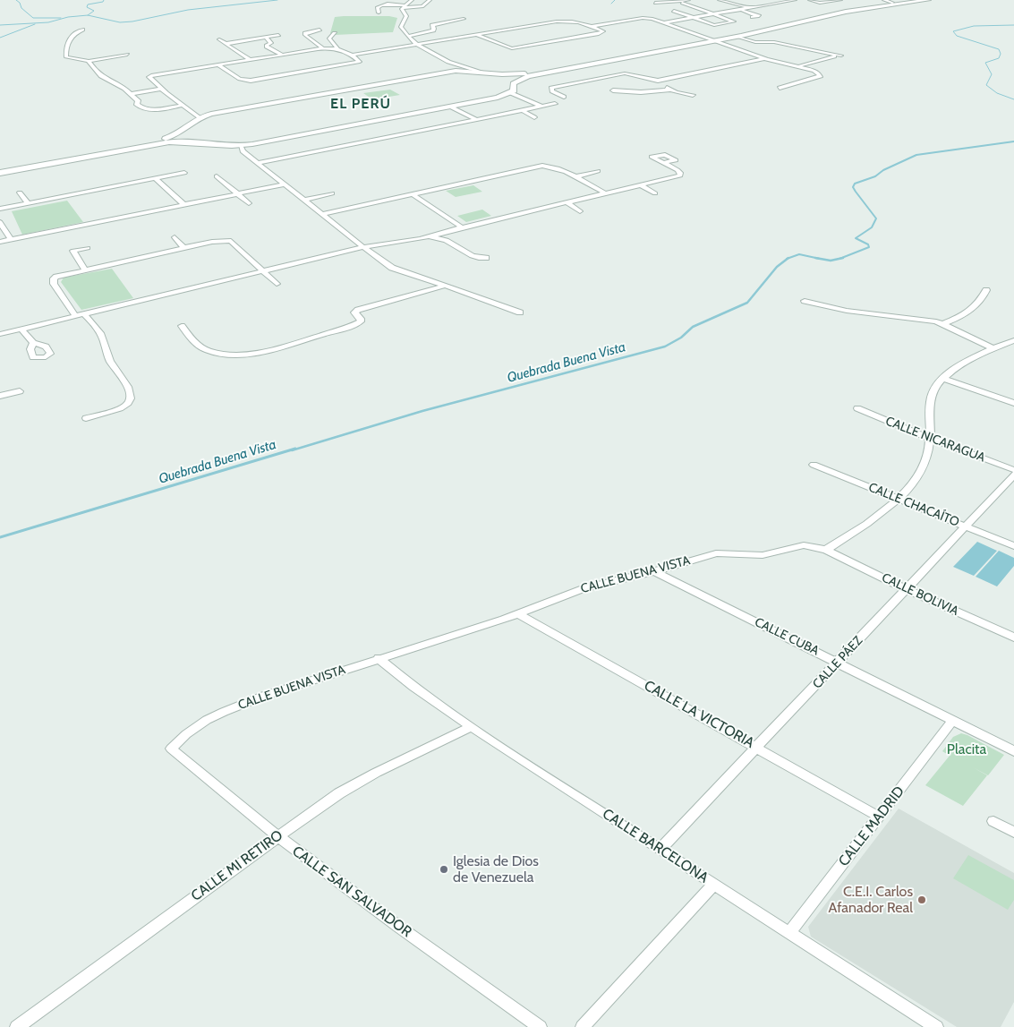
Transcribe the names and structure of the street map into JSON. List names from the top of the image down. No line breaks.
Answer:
{"streets":{"street":["CALLE NICARAGUA","CALLE CHACAÍTO","CALLE BUENA VISTA","CALLE BOLIVIA","CALLE CUBA","CALLE PÁEZ","CALLE LA VICTORIA","CALLE MADRID","CALLE BARCELONA","CALLE MI RETIRO","CALLE SAN SALVADOR"]},"crossings":[["CALLE CHACAÍTO","CALLE PÁEZ"],["CALLE BUENA VISTA","CALLE BOLIVIA"],["CALLE BUENA VISTA","CALLE CUBA"],["CALLE BUENA VISTA","CALLE LA VICTORIA"],["CALLE BUENA VISTA","CALLE BARCELONA"],["CALLE BUENA VISTA","CALLE SAN SALVADOR"],["CALLE BOLIVIA","CALLE PÁEZ"],["CALLE CUBA","CALLE PÁEZ"],["CALLE CUBA","CALLE MADRID"],["CALLE PÁEZ","CALLE LA VICTORIA"],["CALLE PÁEZ","CALLE BARCELONA"],["CALLE LA VICTORIA","CALLE MADRID"],["CALLE MADRID","CALLE BARCELONA"],["CALLE BARCELONA","CALLE MI RETIRO"],["CALLE MI RETIRO","CALLE SAN SALVADOR"]],"districts":["EL PERÚ"],"water":["Quebrada Buena Vista"],"parks":["Placita"],"places":["Iglesia de Dios de Venezuela","C.E.I. Carlos Afanador Real"]}
